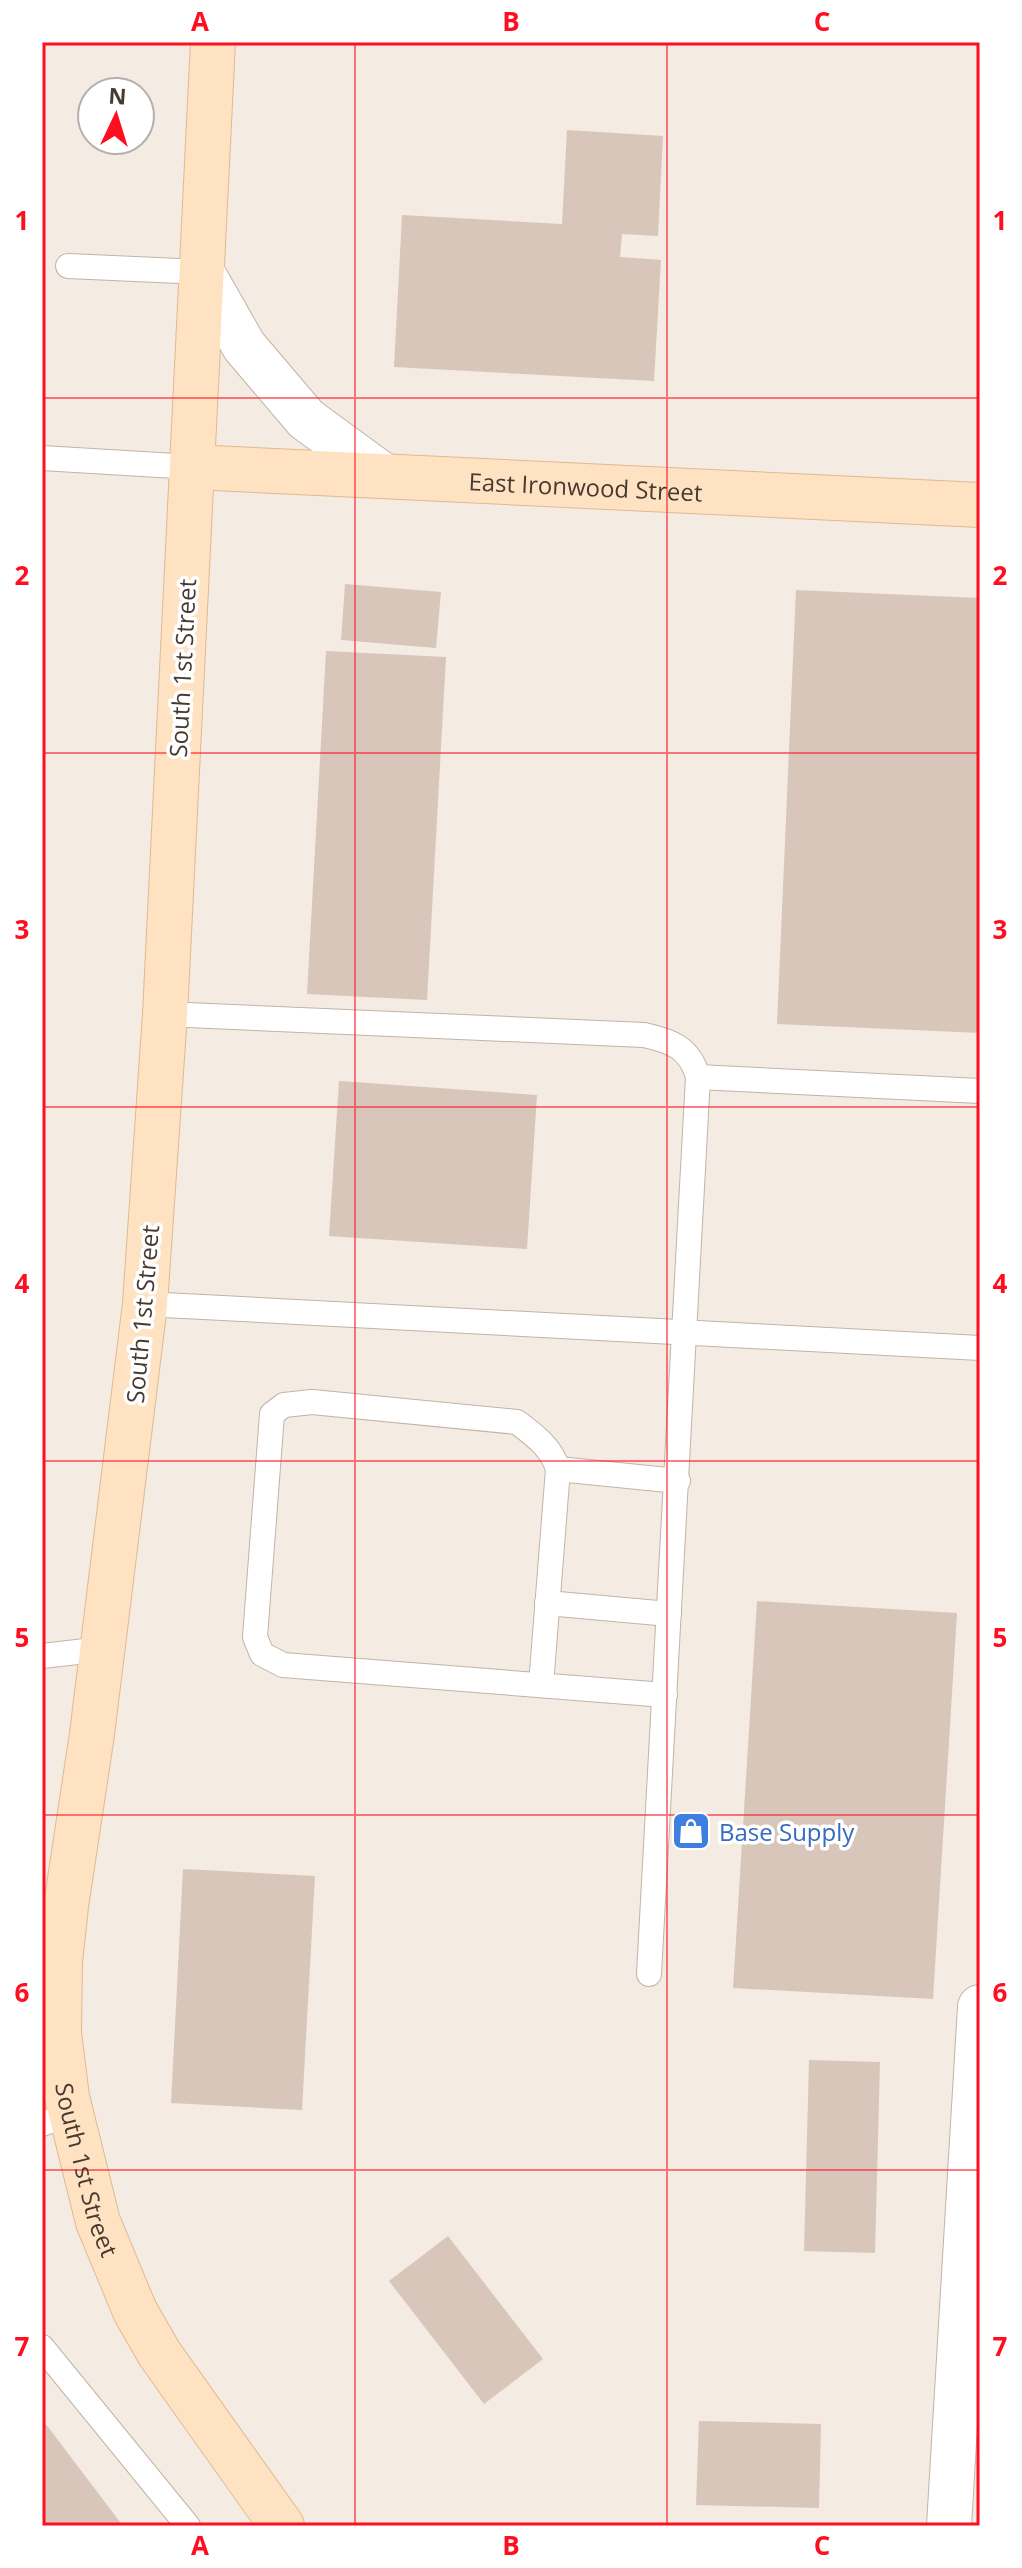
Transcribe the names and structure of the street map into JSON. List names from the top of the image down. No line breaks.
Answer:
{"streets":{"street":["East Ironwood Street","South 1st Street"]},"crossings":[["East Ironwood Street","South 1st Street"]],"places":{"shop":["Base Supply"]},"north":"top","grid":{"columns":["A","B","C"],"rows":["1","2","3","4","5","6","7"]}}
